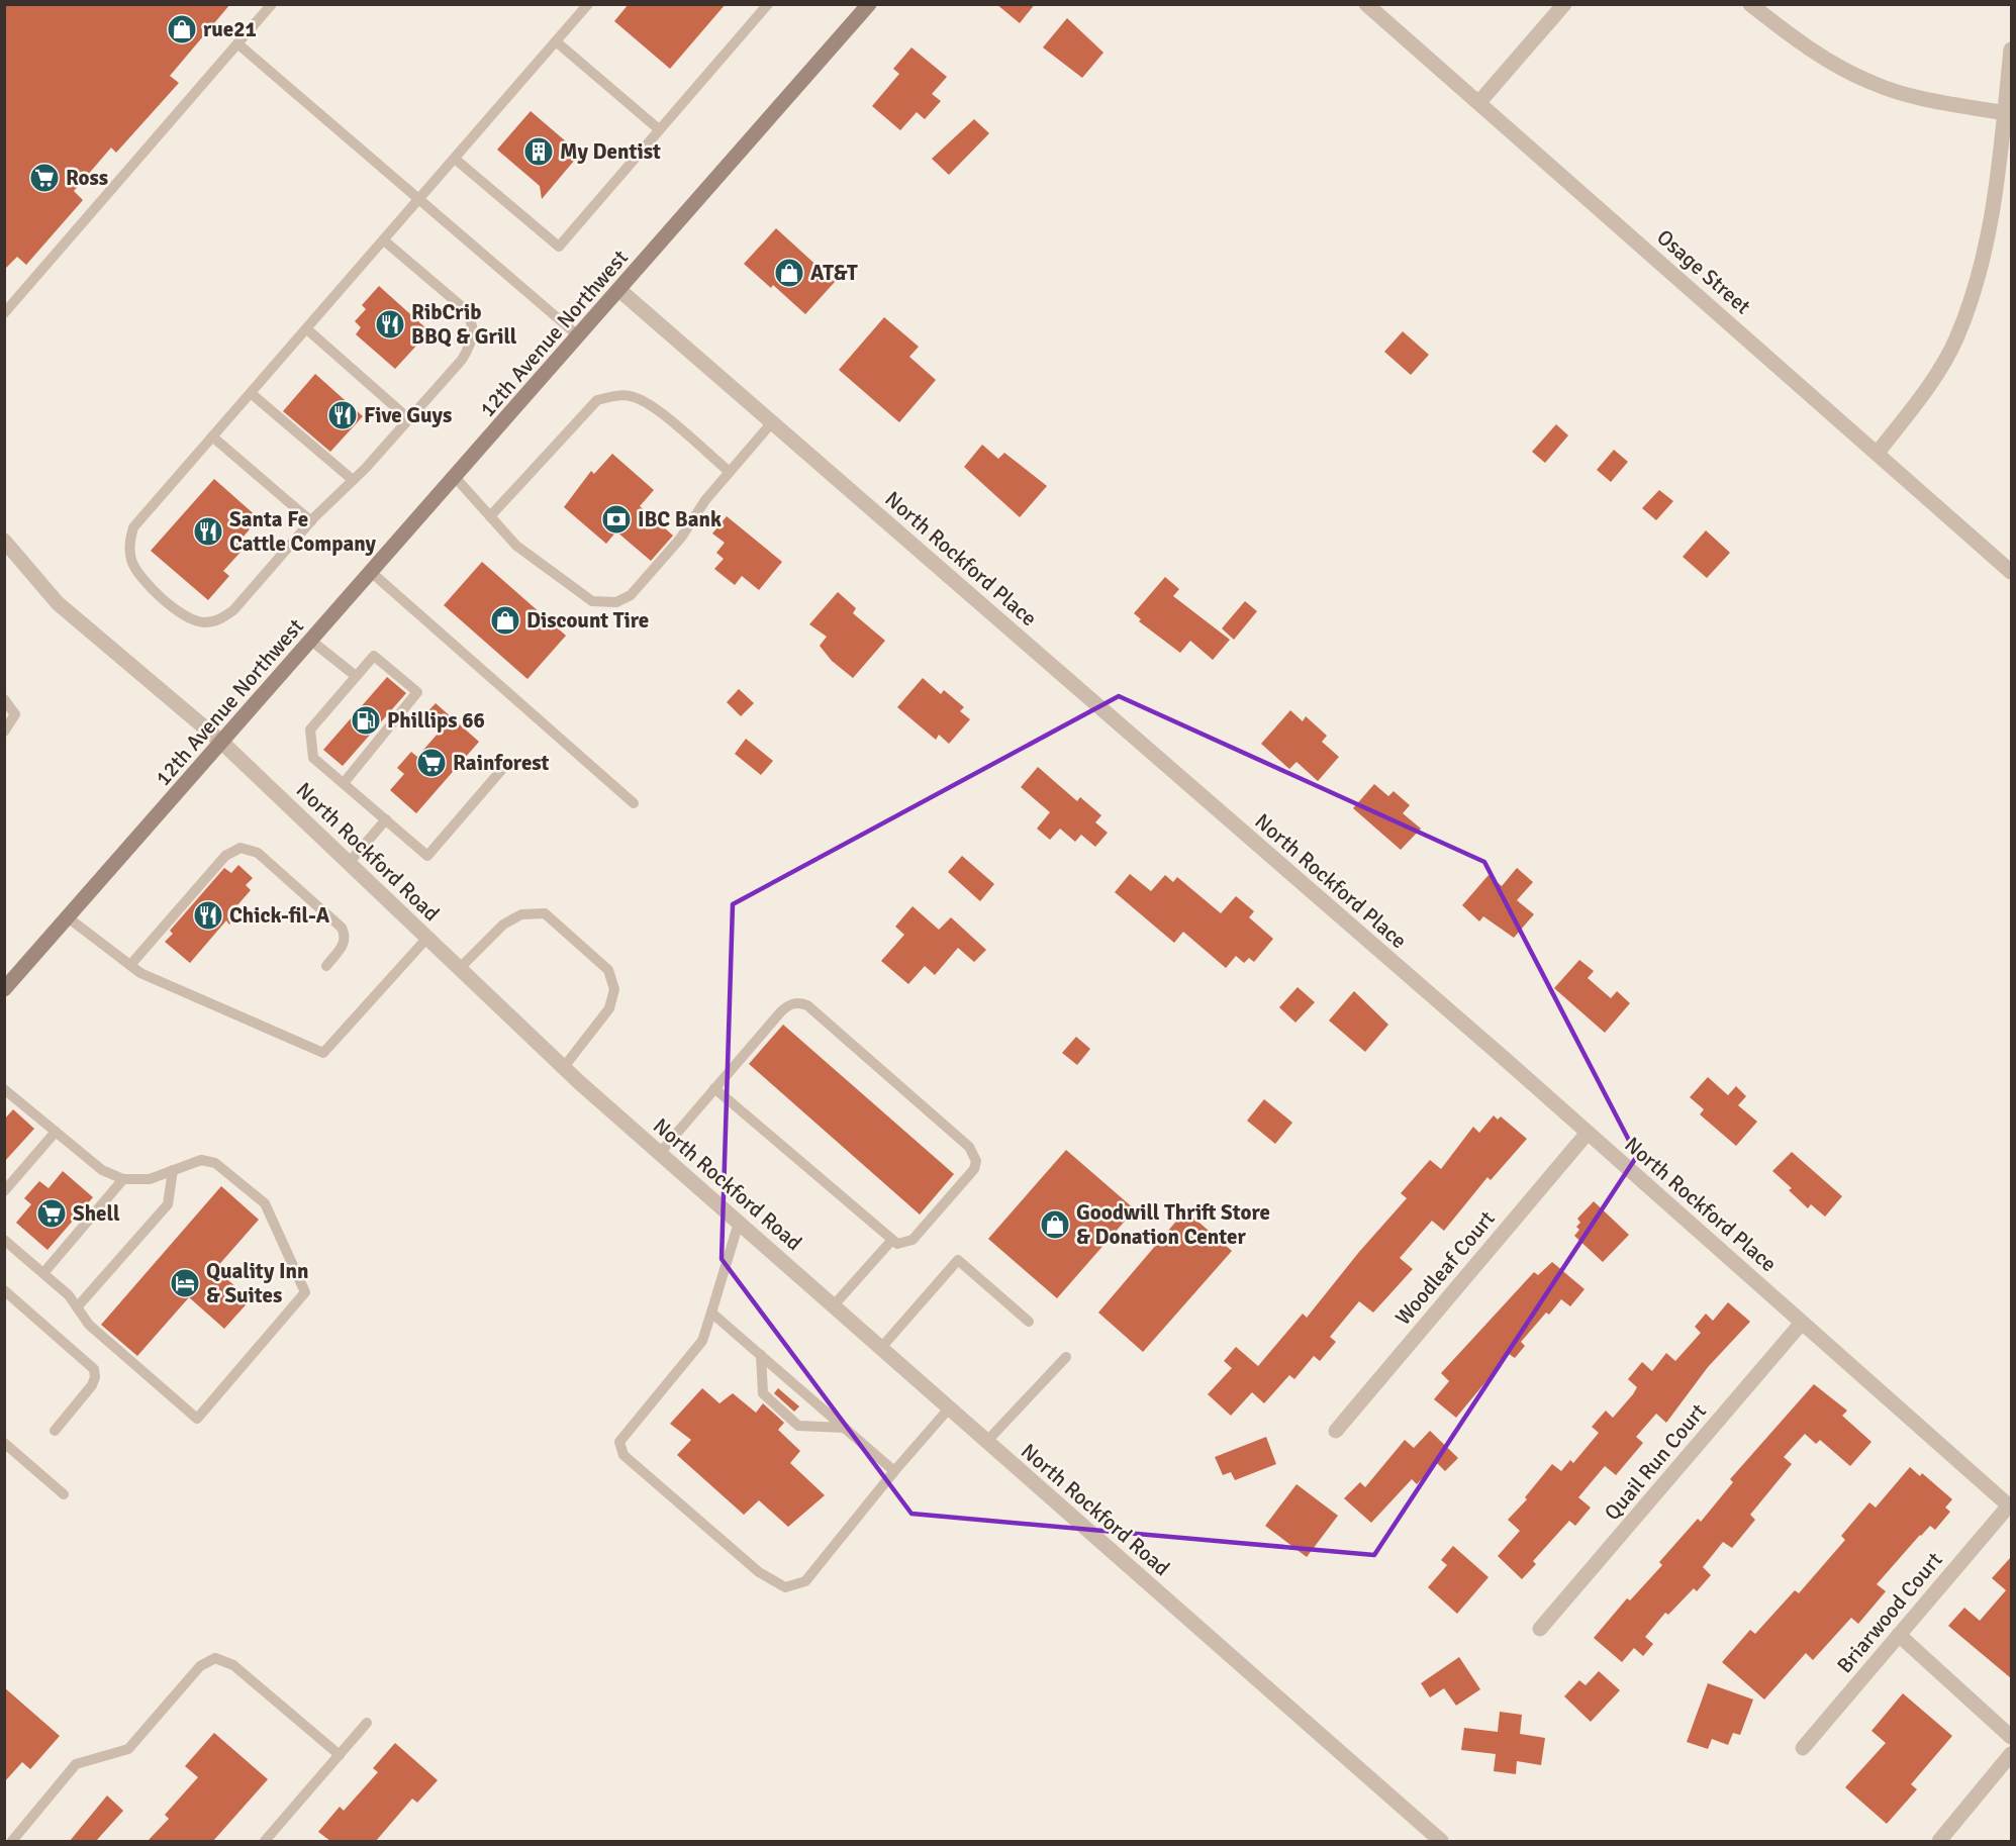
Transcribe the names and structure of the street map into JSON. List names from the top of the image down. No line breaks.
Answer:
{"streets":{"main road":["12th Avenue Northwest"],"street":["Osage Street","North Rockford Place","North Rockford Road","Woodleaf Court","Quail Run Court","Briarwood Court"]},"crossings":[["12th Avenue Northwest","North Rockford Place"],["12th Avenue Northwest","North Rockford Road"],["North Rockford Place","Woodleaf Court"],["North Rockford Place","Quail Run Court"],["North Rockford Place","Briarwood Court"]],"places":{"shop":["rue21","AT&T","Discount Tire","Goodwill Thrift Store & Donation Center"],"building":["My Dentist"],"supermarket":["Ross","Rainforest","Shell"],"restaurant":["RibCrib BBQ & Grill","Five Guys","Santa Fe Cattle Company","Chick-fil-A"],"bank":["IBC Bank"],"fuel station":["Phillips 66"],"hotel":["Quality Inn & Suites"]}}
